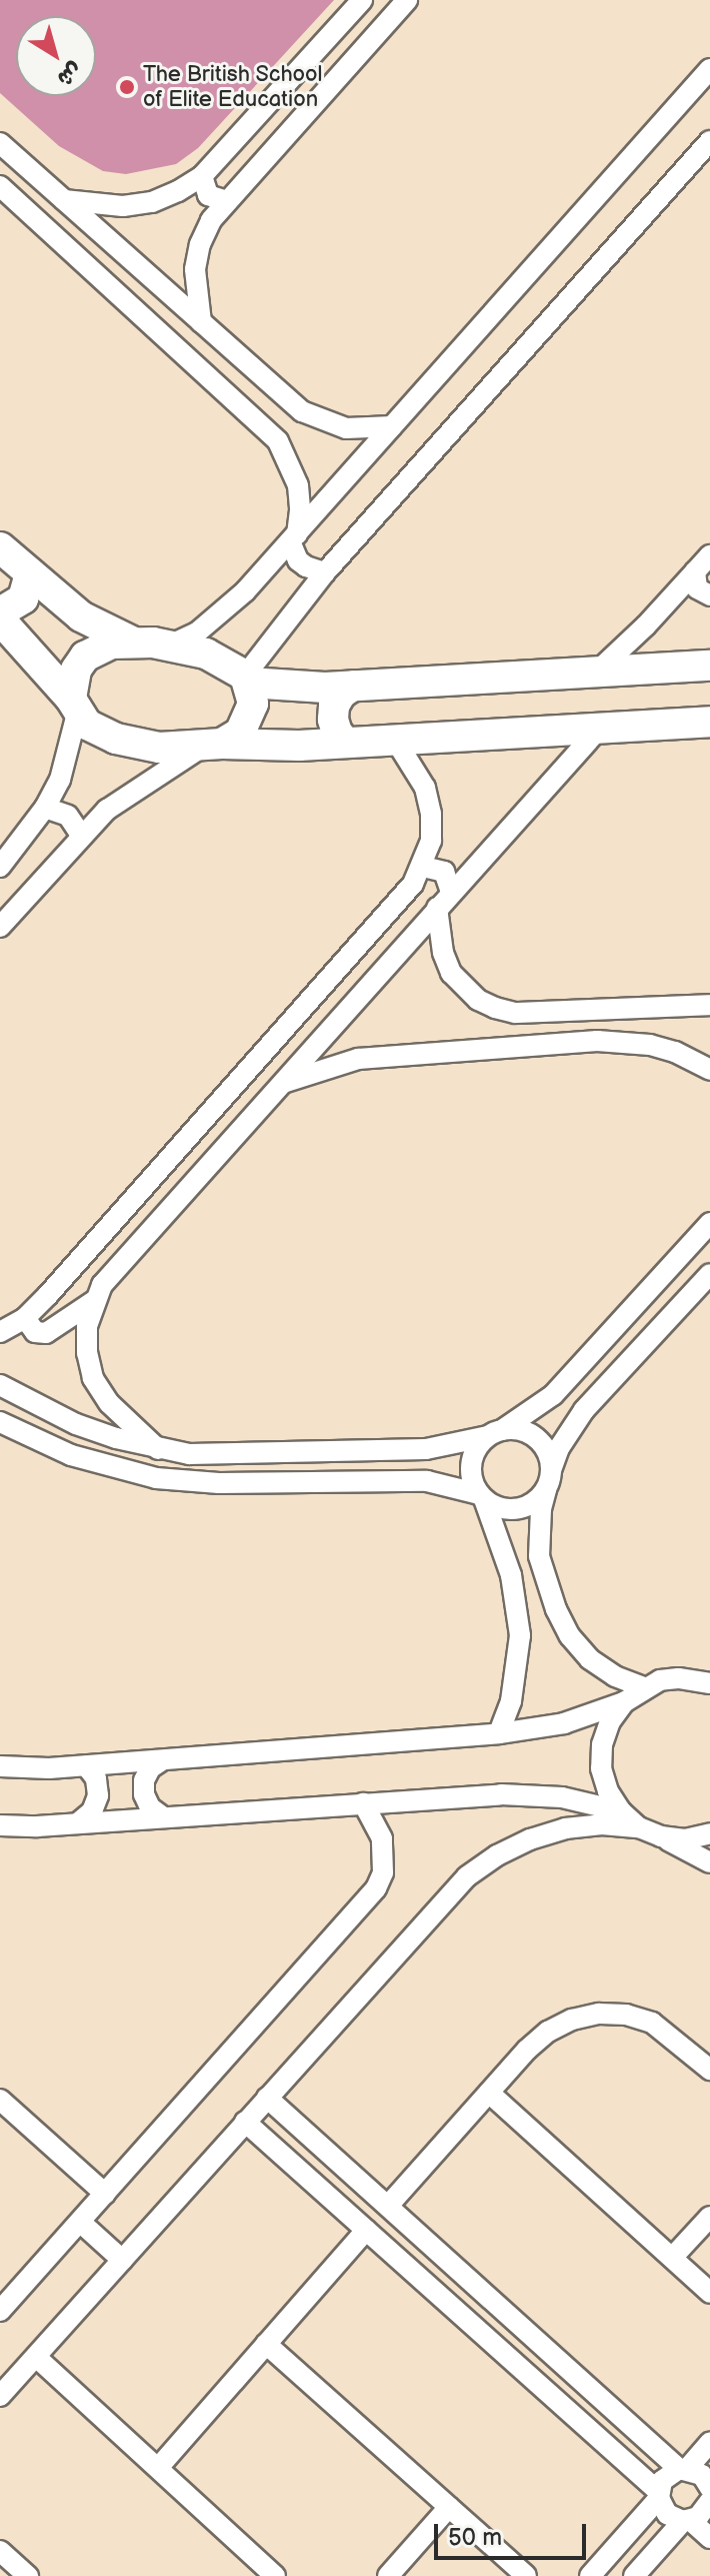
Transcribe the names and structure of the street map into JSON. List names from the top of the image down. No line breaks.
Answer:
{"places":["The British School of Elite Education"],"scale_bar":"50 m","north":"bottom right"}
